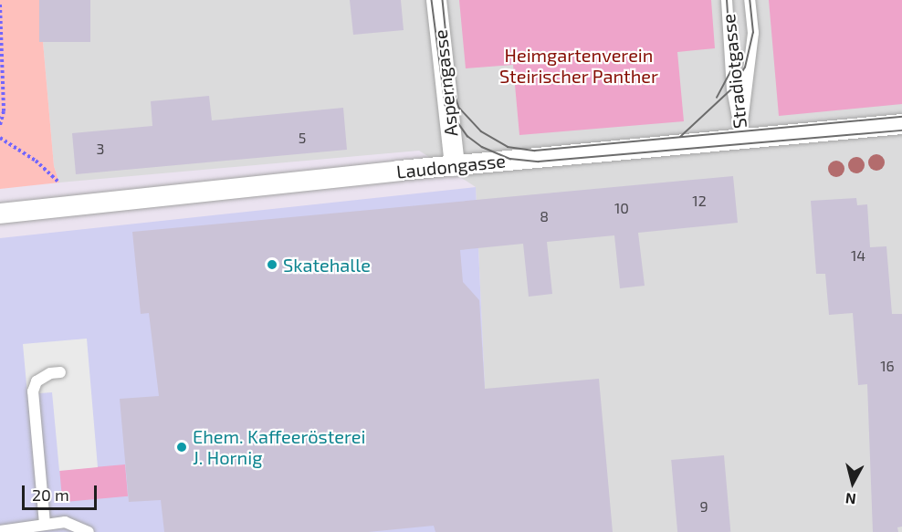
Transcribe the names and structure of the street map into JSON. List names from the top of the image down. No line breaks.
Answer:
{"streets":{"street":["Asperngasse","Laudongasse"],"lane":["Stradiotgasse"]},"crossings":[["Stradiotgasse","Laudongasse"],["Asperngasse","Laudongasse"]],"parks":["Heimgartenverein Steirischer Panther"],"places":["Skatehalle","Ehem. Kaffeerösterei J. Hornig"],"house_numbers":["5","3","12","10","8","14","16","9"],"scale_bar":"20 m","north":"bottom"}
